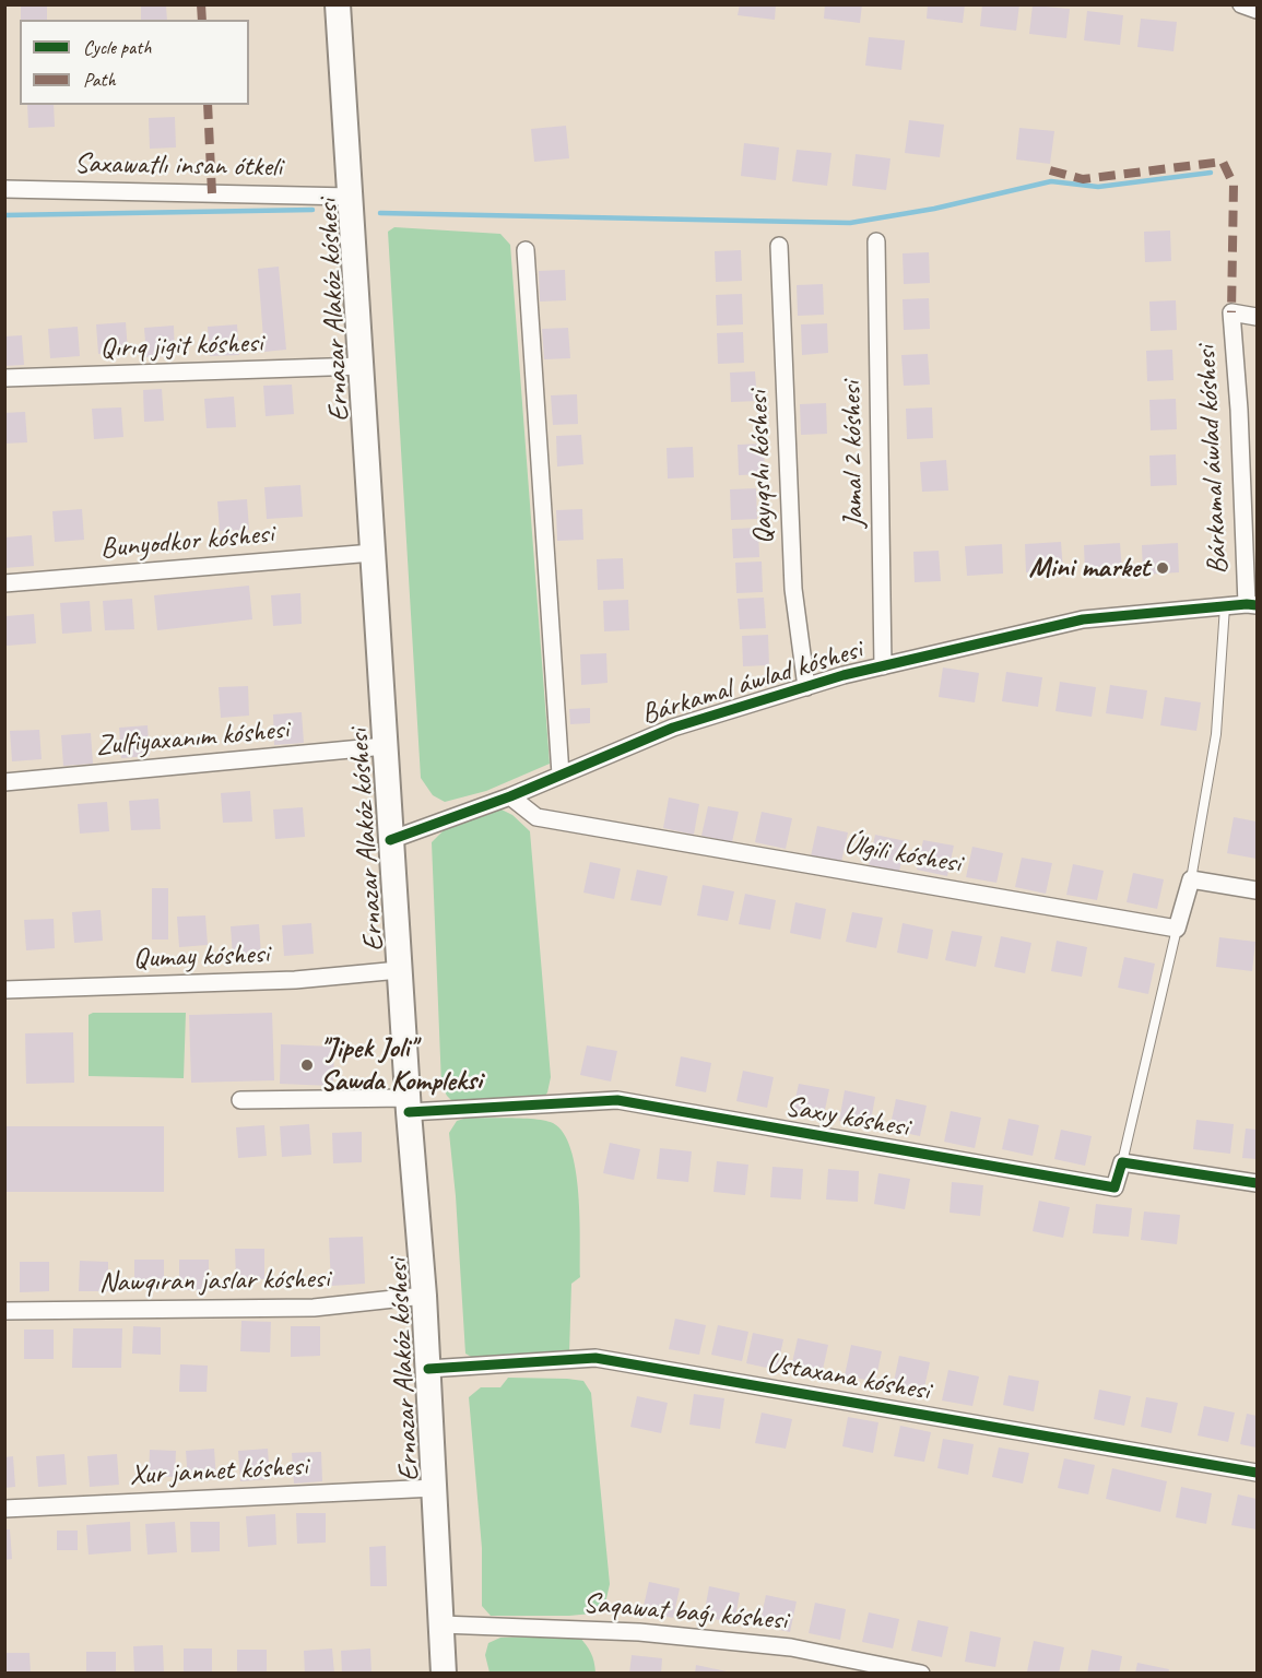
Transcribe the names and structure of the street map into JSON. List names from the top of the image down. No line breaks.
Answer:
{"streets":{"main road":["Ernazar Alakóz kóshesi"],"street":["Saxawatlı insan ótkeli","Qırıq jigit kóshesi","Jamal 2 kóshesi","Bárkamal áwlad kóshesi","Qayıqshı kóshesi","Bunyodkor kóshesi","Zulfiyaxanım kóshesi","Úlgili kóshesi","Qumay kóshesi","Saxıy kóshesi","Nawqıran jaslar kóshesi","Ustaxana kóshesi","Xur jannet kóshesi","Saqawat baǵı kóshesi"]},"crossings":[["Saxawatlı insan ótkeli","Ernazar Alakóz kóshesi"],["Ernazar Alakóz kóshesi","Qırıq jigit kóshesi"],["Ernazar Alakóz kóshesi","Bárkamal áwlad kóshesi"],["Ernazar Alakóz kóshesi","Bunyodkor kóshesi"],["Ernazar Alakóz kóshesi","Zulfiyaxanım kóshesi"],["Ernazar Alakóz kóshesi","Qumay kóshesi"],["Ernazar Alakóz kóshesi","Saxıy kóshesi"],["Ernazar Alakóz kóshesi","Nawqıran jaslar kóshesi"],["Ernazar Alakóz kóshesi","Ustaxana kóshesi"],["Ernazar Alakóz kóshesi","Xur jannet kóshesi"],["Ernazar Alakóz kóshesi","Saqawat baǵı kóshesi"],["Jamal 2 kóshesi","Bárkamal áwlad kóshesi"],["Bárkamal áwlad kóshesi","Qayıqshı kóshesi"],["Bárkamal áwlad kóshesi","Úlgili kóshesi"]],"places":["Mini market","\"Jipek Joli\" Sawda Kompleksi"],"legend":["Cycle path","Path"]}
